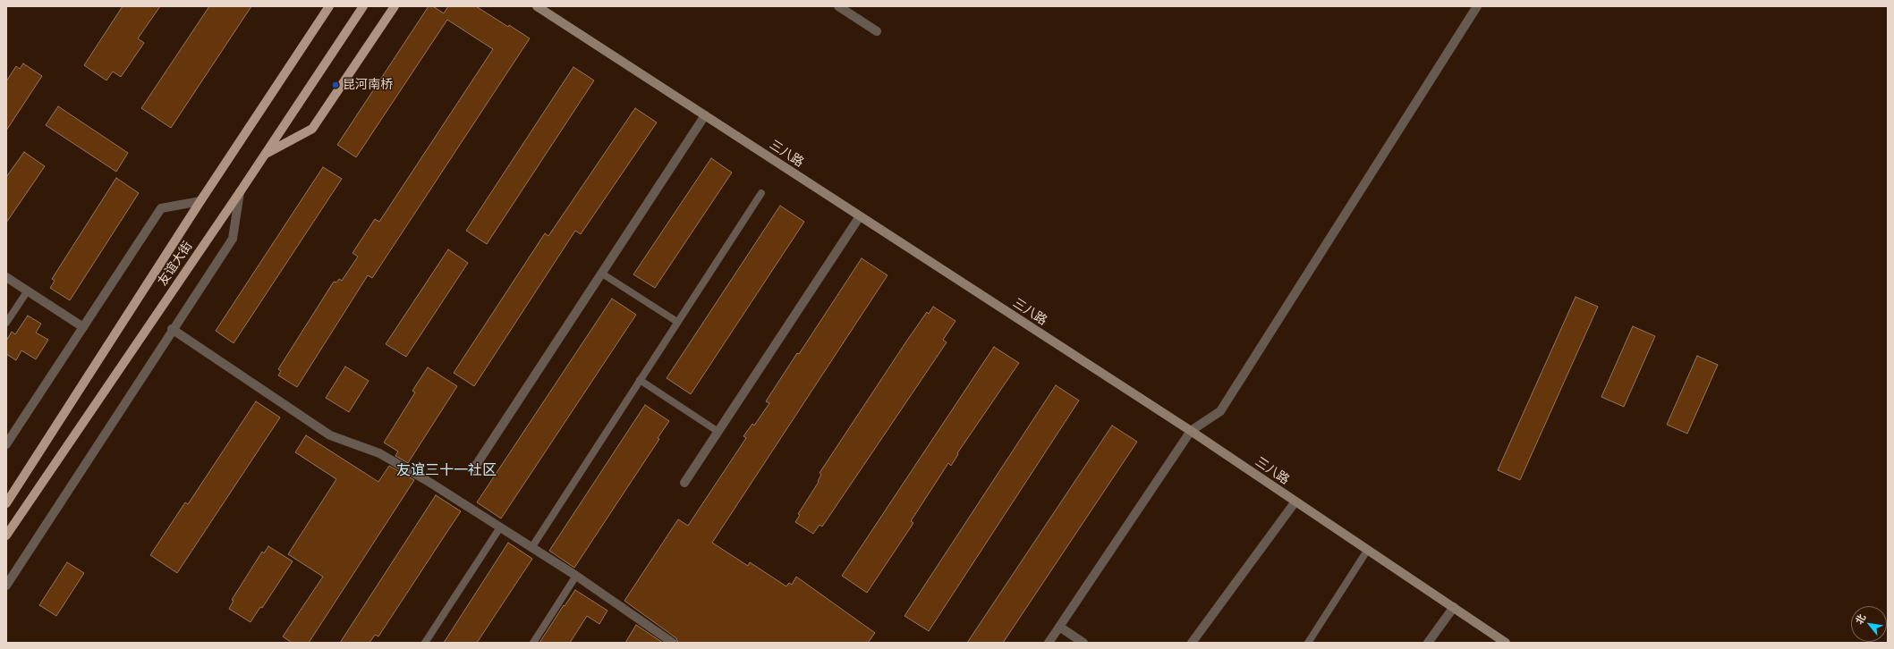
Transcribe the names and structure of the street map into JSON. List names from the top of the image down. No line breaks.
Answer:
{"streets":{"main road":["三八路","友谊大街"]},"districts":["友谊三十一社区"],"places":["昆河南桥"],"north":"top left"}
